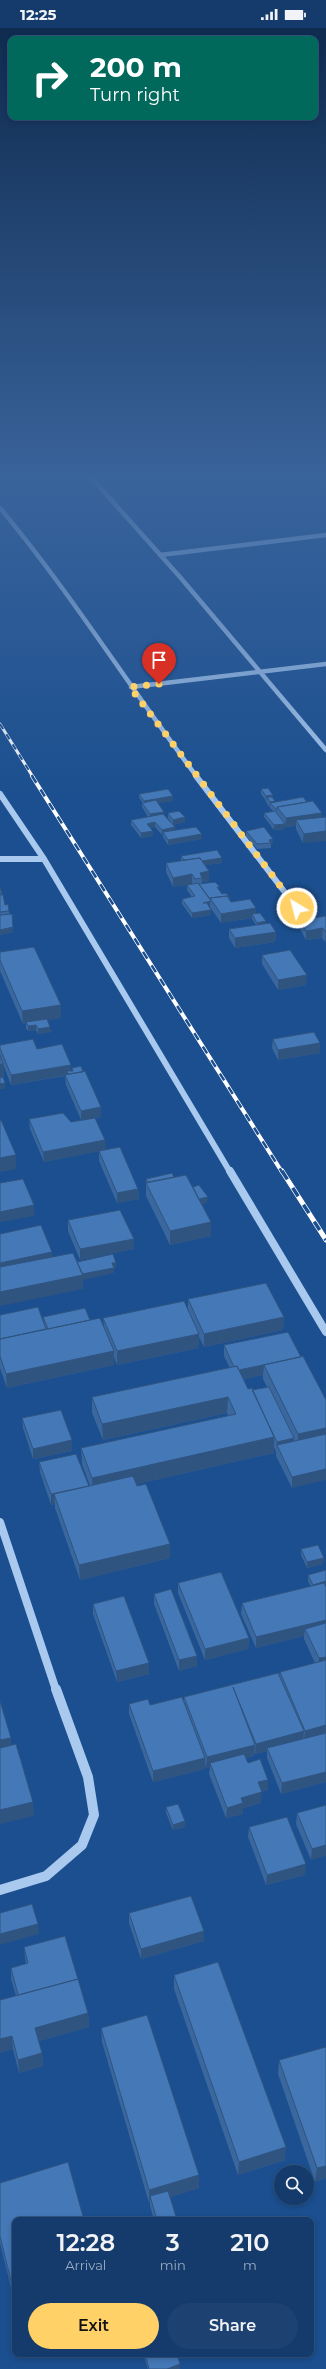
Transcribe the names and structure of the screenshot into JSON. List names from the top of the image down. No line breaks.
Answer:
{"page":{"status":"12:25","turn":["200 m","Turn right"],"eta":["12:28","Arrival","3","min","210","m"],"buttons":["Exit","Share"]}}
